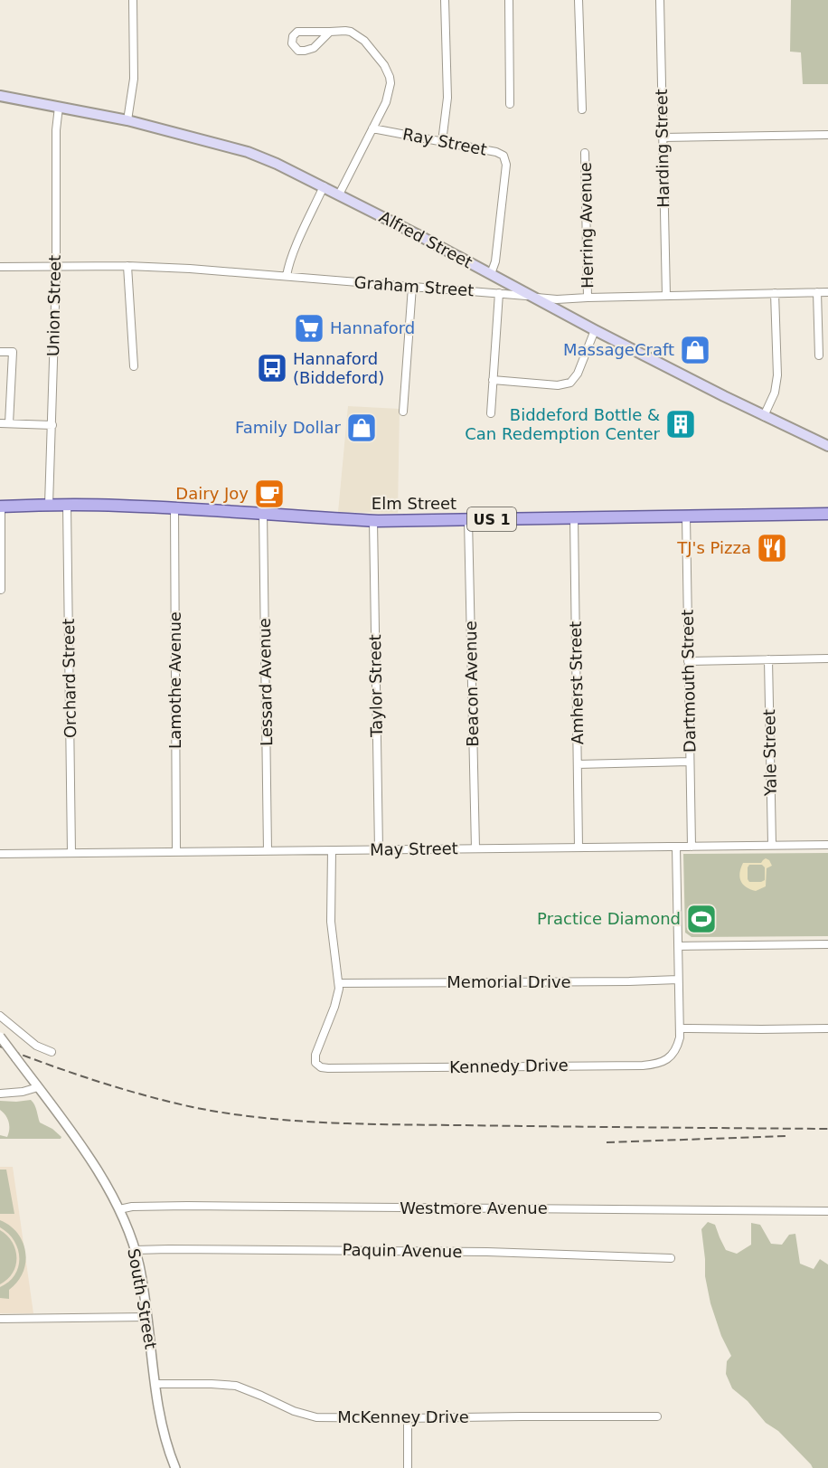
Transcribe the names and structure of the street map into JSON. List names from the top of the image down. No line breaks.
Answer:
{"streets":{"main road":["Alfred Street","Elm Street","US 1"],"street":["Ray Street","Harding Street","Herring Avenue","Graham Street","Union Street","Orchard Street","Lamothe Avenue","Dartmouth Street","Lessard Avenue","Amherst Street","Beacon Avenue","Taylor Street","Yale Street","May Street","Memorial Drive","Kennedy Drive","Westmore Avenue","Paquin Avenue","South Street","McKenney Drive"]},"crossings":[["Ray Street","Alfred Street"],["Harding Street","Graham Street"],["Herring Avenue","Graham Street"],["Alfred Street","Graham Street"],["Alfred Street","Union Street"],["Graham Street","Union Street"],["Union Street","Elm Street"],["Elm Street","Orchard Street"],["Elm Street","Lamothe Avenue"],["Elm Street","Dartmouth Street"],["Elm Street","Lessard Avenue"],["Elm Street","Amherst Street"],["Elm Street","Beacon Avenue"],["Elm Street","Taylor Street"],["Orchard Street","May Street"],["Lamothe Avenue","May Street"],["Dartmouth Street","May Street"],["Lessard Avenue","May Street"],["Amherst Street","May Street"],["Beacon Avenue","May Street"],["Taylor Street","May Street"],["Yale Street","May Street"],["Memorial Drive","Kennedy Drive"],["Westmore Avenue","South Street"],["Paquin Avenue","South Street"],["South Street","McKenney Drive"]],"places":{"supermarket":["Hannaford"],"shop":["MassageCraft","Family Dollar"],"bus stop":["Hannaford (Biddeford)"],"building":["Biddeford Bottle & Can Redemption Center"],"cafe":["Dairy Joy"],"restaurant":["TJ's Pizza"],"sports":["Practice Diamond"]}}
